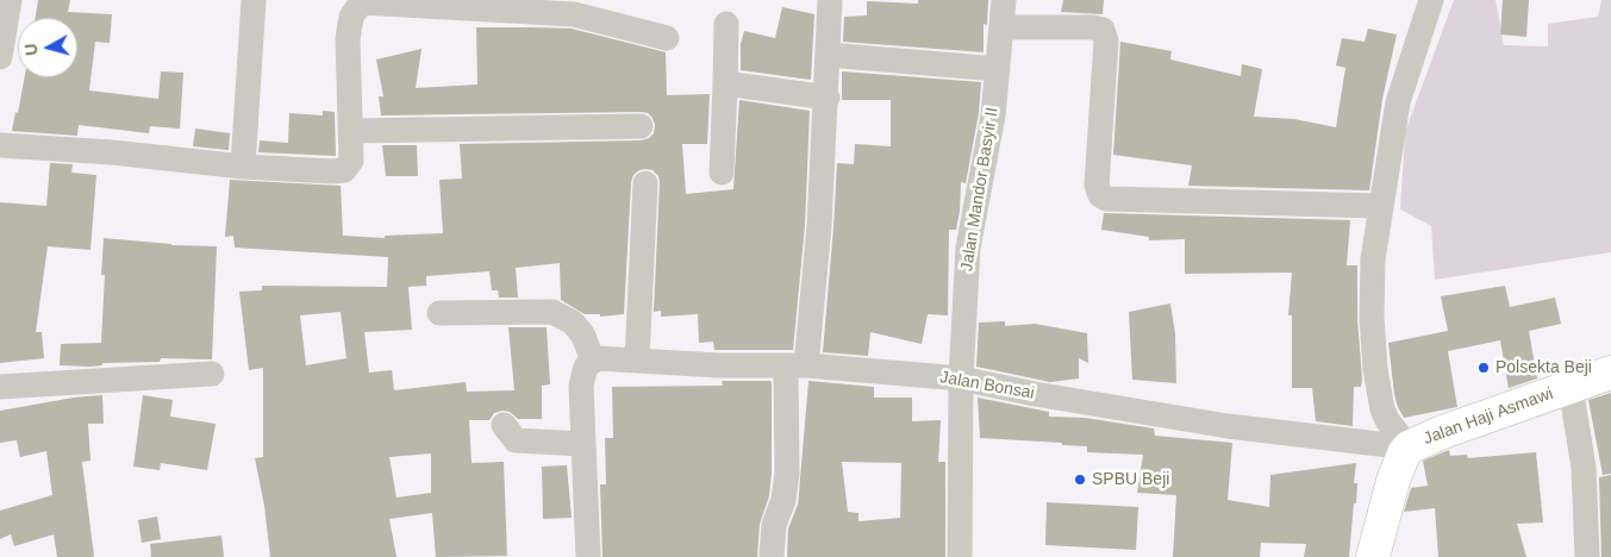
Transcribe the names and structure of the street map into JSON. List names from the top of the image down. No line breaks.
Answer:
{"streets":{"street":["Jalan Mandor Basyir II","Jalan Bonsai","Jalan Haji Asmawi"]},"crossings":[["Jalan Mandor Basyir II","Jalan Bonsai"],["Jalan Bonsai","Jalan Haji Asmawi"]],"places":["Polsekta Beji","SPBU Beji"],"north":"left"}
